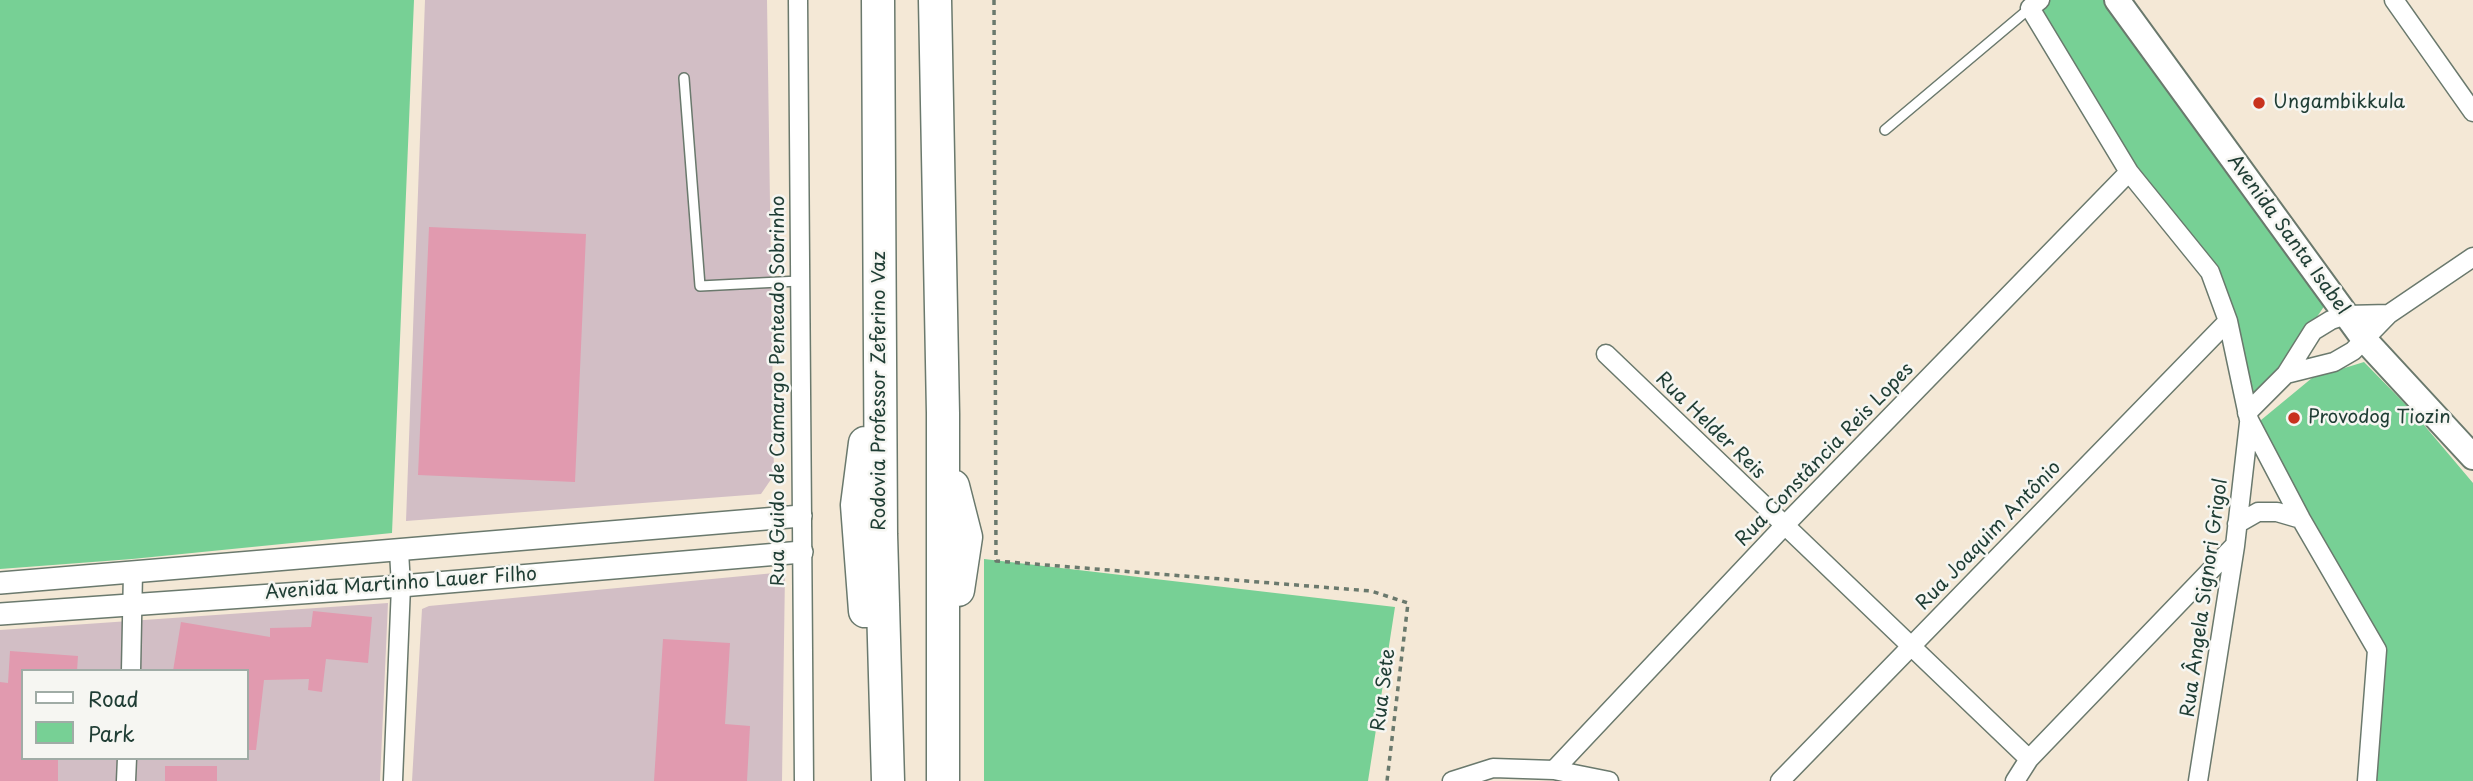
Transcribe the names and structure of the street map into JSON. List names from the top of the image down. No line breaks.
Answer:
{"streets":{"highway":["Rodovia Professor Zeferino Vaz"],"main road":["Avenida Santa Isabel"],"street":["Rua Guido de Camargo Penteado Sobrinho","Rua Helder Reis","Rua Constância Reis Lopes","Rua Joaquim Antônio","Avenida Martinho Lauer Filho","Rua Ângela Signori Grigol"],"path":["Rua Sete"]},"crossings":[["Rua Guido de Camargo Penteado Sobrinho","Avenida Martinho Lauer Filho"],["Rua Helder Reis","Rua Constância Reis Lopes"],["Rua Helder Reis","Rua Joaquim Antônio"]],"places":["Ungambikkula","Provodog Tiozin"],"legend":["Road","Park"]}
